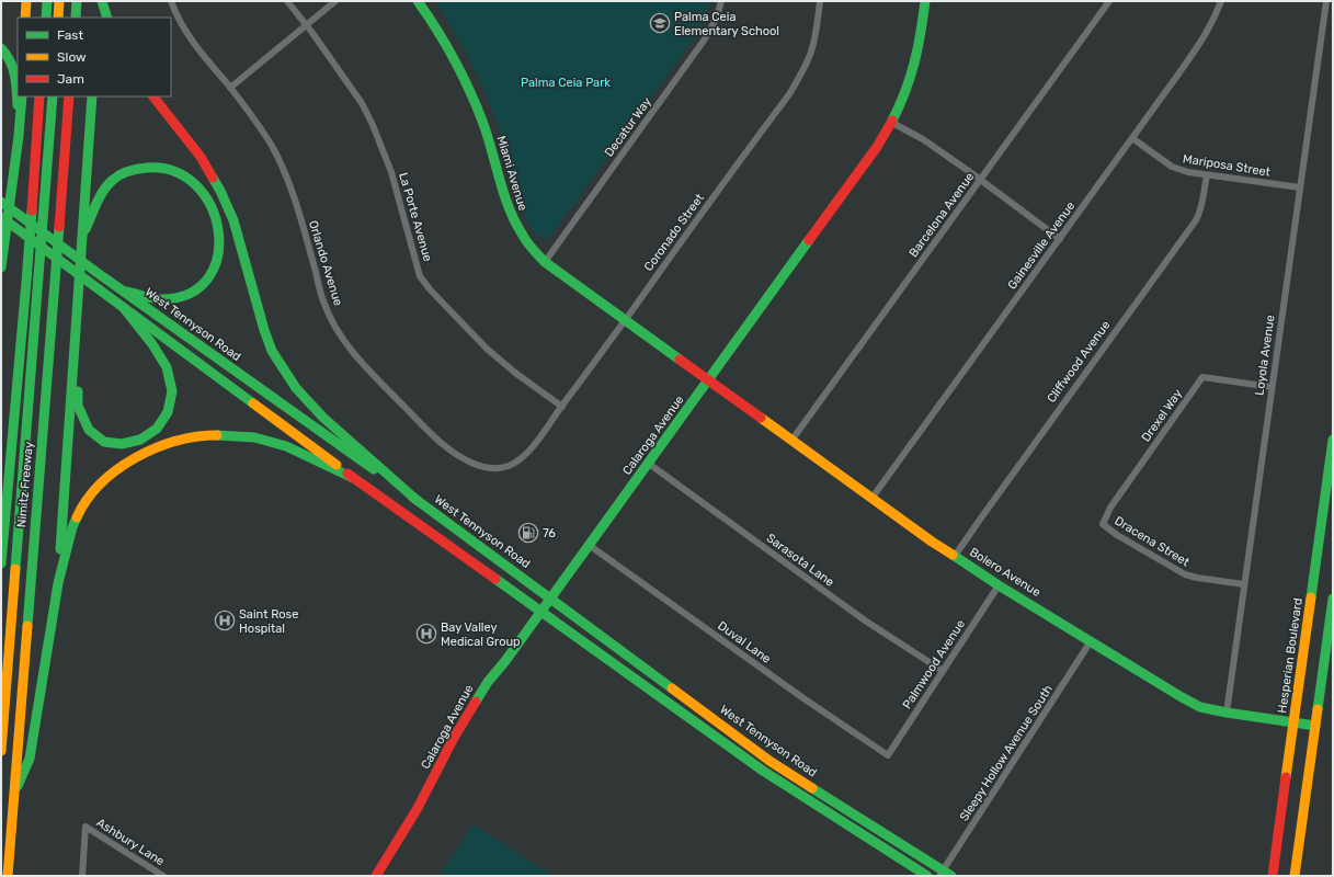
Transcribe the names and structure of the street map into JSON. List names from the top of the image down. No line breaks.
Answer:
{"streets":{"main road":["Miami Avenue","West Tennyson Road","Calaroga Avenue","Nimitz Freeway","Bolero Avenue","Hesperian Boulevard"],"street":["Decatur Way","Mariposa Street","Barcelona Avenue","La Porte Avenue","Coronado Street","Gainesville Avenue","Orlando Avenue","Loyola Avenue","Cliffwood Avenue","Drexel Way","Dracena Street","Sarasota Lane","Duval Lane","Palmwood Avenue","Sleepy Hollow Avenue South","Ashbury Lane"]},"crossings":[["Decatur Way","Miami Avenue"],["Mariposa Street","Gainesville Avenue"],["Mariposa Street","Loyola Avenue"],["Mariposa Street","Cliffwood Avenue"],["Miami Avenue","Coronado Street"],["Miami Avenue","Calaroga Avenue"],["Miami Avenue","Bolero Avenue"],["Barcelona Avenue","Bolero Avenue"],["La Porte Avenue","Coronado Street"],["Coronado Street","Orlando Avenue"],["Gainesville Avenue","Bolero Avenue"],["West Tennyson Road","Calaroga Avenue"],["West Tennyson Road","Sleepy Hollow Avenue South"],["Loyola Avenue","Drexel Way"],["Loyola Avenue","Dracena Street"],["Loyola Avenue","Bolero Avenue"],["Cliffwood Avenue","Bolero Avenue"],["Drexel Way","Dracena Street"],["Calaroga Avenue","Sarasota Lane"],["Calaroga Avenue","Bolero Avenue"],["Calaroga Avenue","Duval Lane"],["Sarasota Lane","Palmwood Avenue"],["Bolero Avenue","Hesperian Boulevard"],["Bolero Avenue","Palmwood Avenue"],["Bolero Avenue","Sleepy Hollow Avenue South"],["Duval Lane","Palmwood Avenue"]],"parks":["Palma Ceia Park"],"places":{"school or university":["Palma Ceia Elementary School"],"fuel station":["76"],"hospital":["Saint Rose Hospital","Bay Valley Medical Group"]},"legend":["Fast","Slow","Jam"]}
